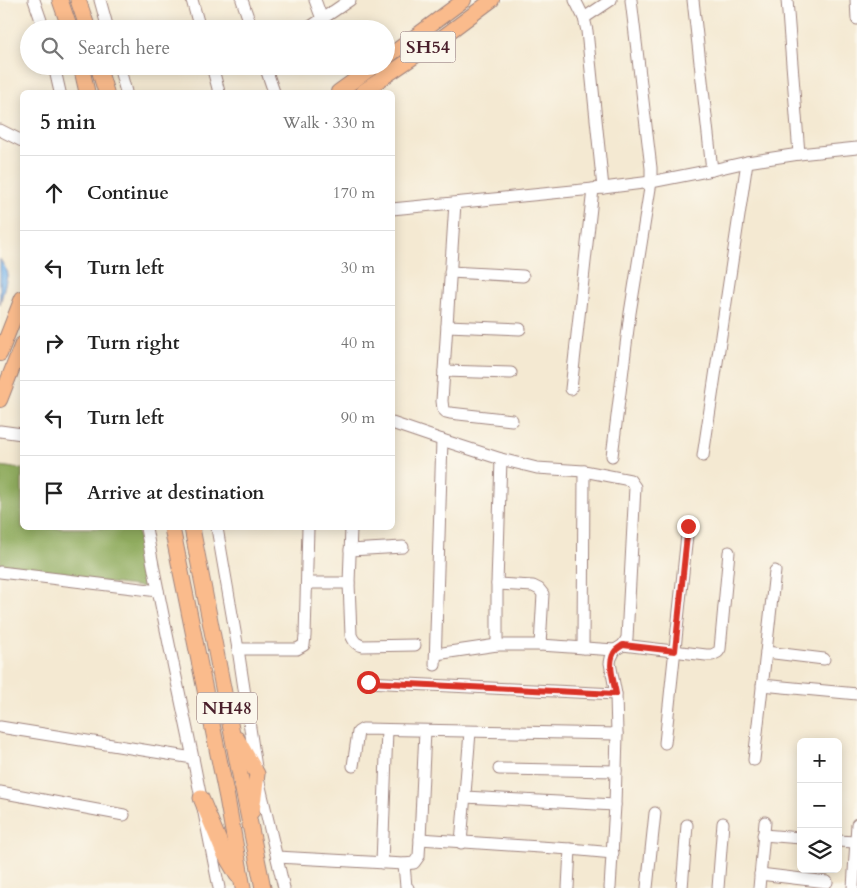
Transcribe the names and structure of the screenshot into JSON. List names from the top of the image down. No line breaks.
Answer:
{"streets":{"highway":["NH48"],"main road":["SH54"]},"page":{"search":"Search here","heading":["5 min","Walk · 330 m"],"list":[["Continue","170 m"],["Turn left","30 m"],["Turn right","40 m"],["Turn left","90 m"],"Arrive at destination"],"map_buttons":["+","−"]}}
